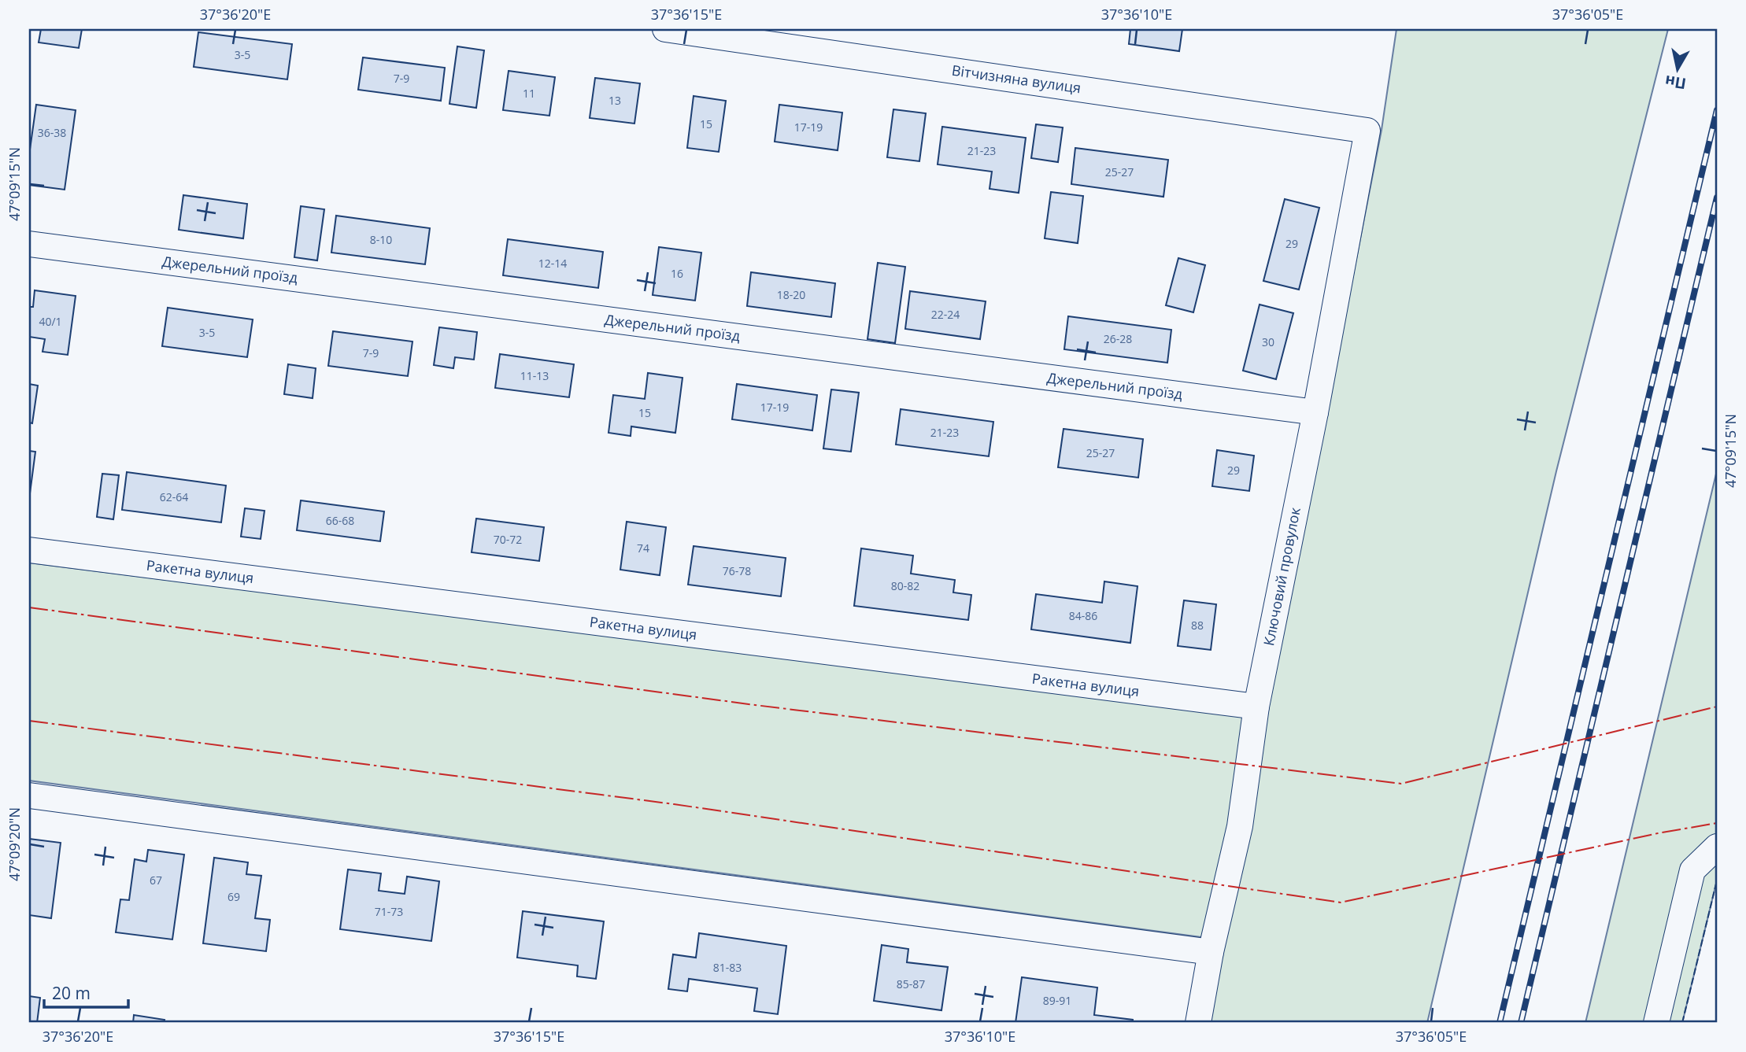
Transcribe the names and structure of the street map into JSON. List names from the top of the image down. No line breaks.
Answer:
{"streets":{"street":["Вітчизняна вулиця","Джерельний проїзд","Ракетна вулиця","Ключовий провулок"]},"crossings":[["Вітчизняна вулиця","Ключовий провулок"],["Джерельний проїзд","Ключовий провулок"],["Ракетна вулиця","Ключовий провулок"]],"house_numbers":["3-5","7-9","11","13","15","17-19","36-38","21-23","25-27","8-10","29","12-14","16","18-20","22-24","40/1","3-5","26-28","30","7-9","11-13","17-19","15","21-23","25-27","29","62-64","66-68","70-72","74","76-78","80-82","84-86","88","67","69","71-73","81-83","85-87","89-91"],"scale_bar":"20 m","north":"bottom","coordinates":["37°36'20\"E","37°36'15\"E","37°36'10\"E","37°36'05\"E","47°09'15\"N","47°09'20\"N"]}
